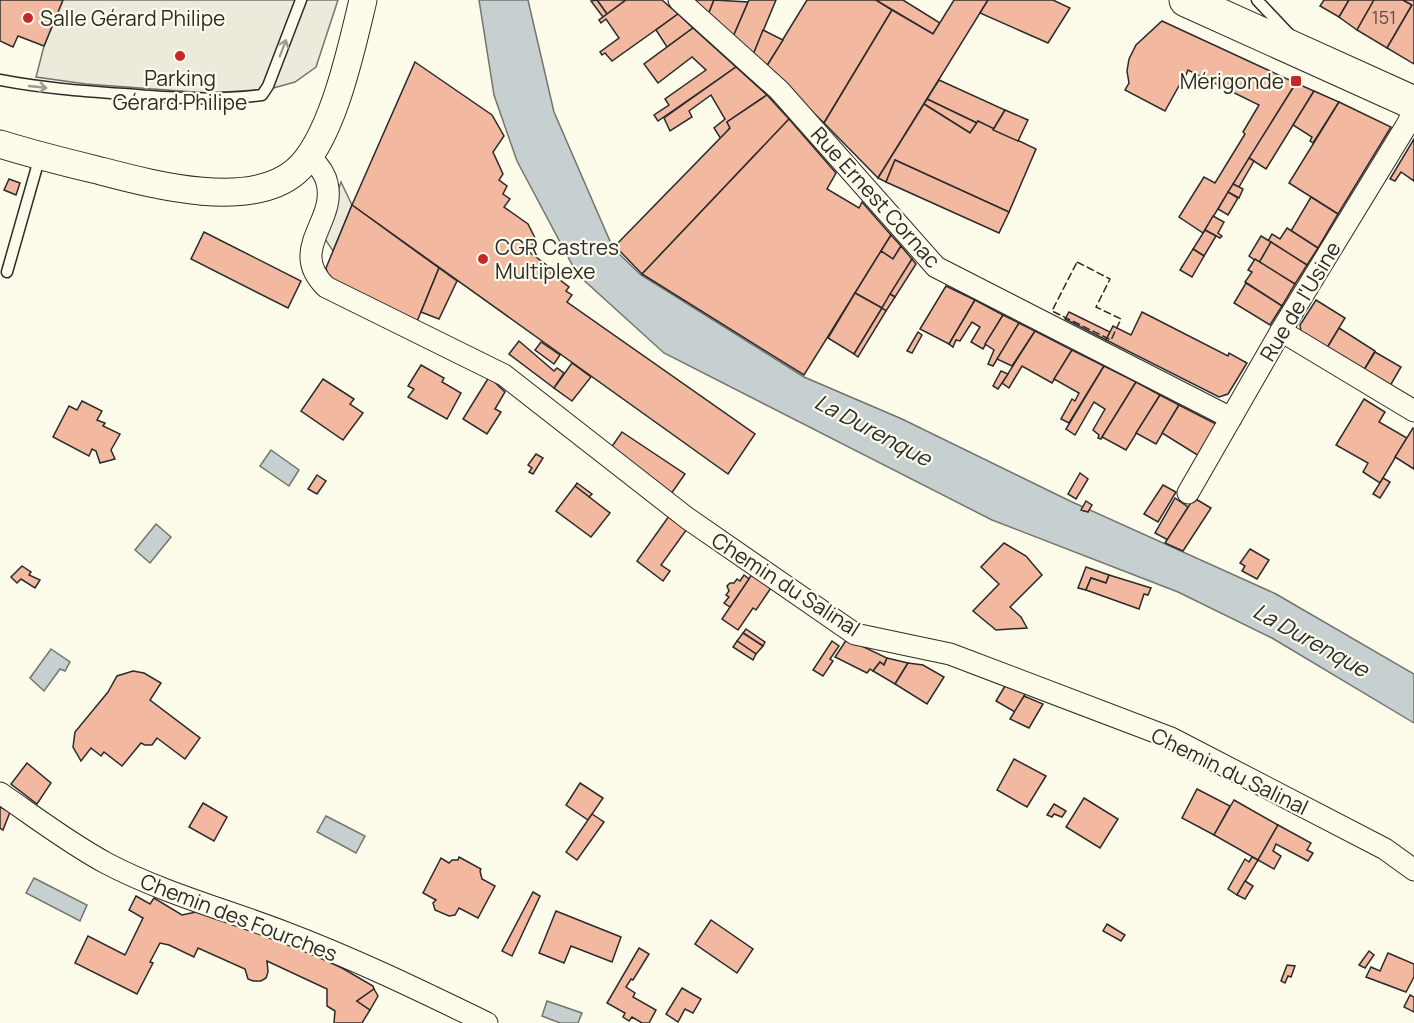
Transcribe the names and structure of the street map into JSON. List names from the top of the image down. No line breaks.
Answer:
{"streets":{"street":["Rue Ernest Cornac","Rue de l'Usine","Chemin du Salinal","Chemin des Fourches"]},"crossings":[["Rue Ernest Cornac","Rue de l'Usine"]],"water":["La Durenque"],"places":{"other":["Salle Gérard Philipe","Parking Gérard Philipe","CGR Castres Multiplexe"],"transit":["Mérigonde"]},"house_numbers":["151"]}
